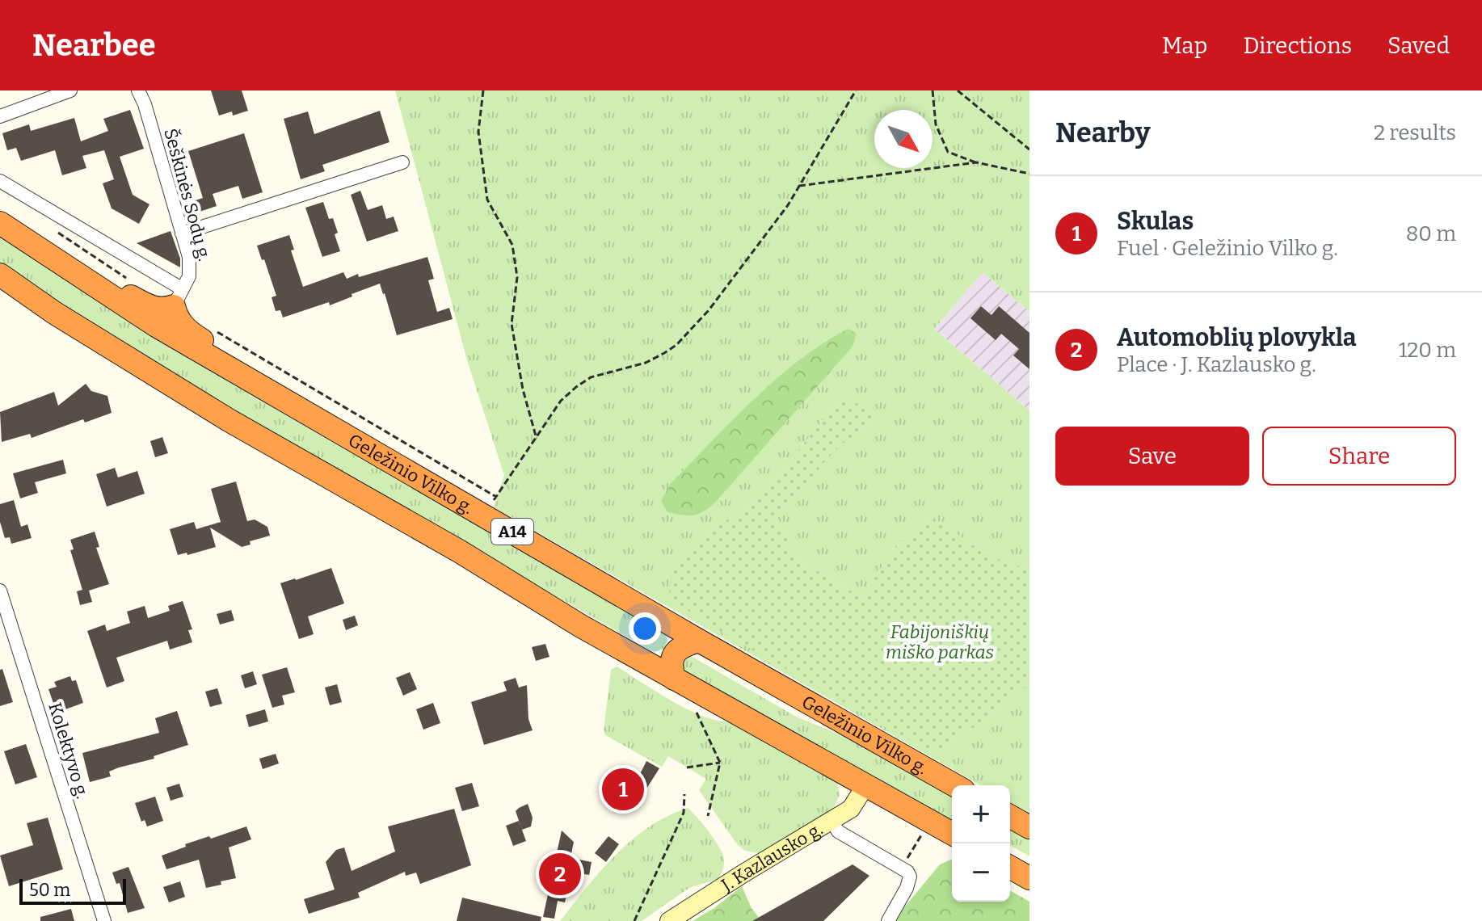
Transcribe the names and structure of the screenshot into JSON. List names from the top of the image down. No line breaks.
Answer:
{"streets":{"highway":["Geležinio Vilko g.","A14"],"street":["Šeškinės Sodų g.","Kolektyvo g.","J. Kazlausko g."]},"crossings":[["A14","J. Kazlausko g."]],"parks":["Fabijoniškių miško parkas"],"scale_bar":"50 m","north":"bottom right","page":{"header":"Nearbee","nav":["Map","Directions","Saved"],"heading":["Nearby","2 results"],"list":[{"mark":"1","name":"Skulas","note":"Fuel · Geležinio Vilko g.","value":"80 m"},{"mark":"2","name":"Automoblių plovykla","note":"Place · J. Kazlausko g.","value":"120 m"}],"buttons":["Save","Share"],"pins":["1","2"],"map_buttons":["+","−"],"scale":"50 m"}}
